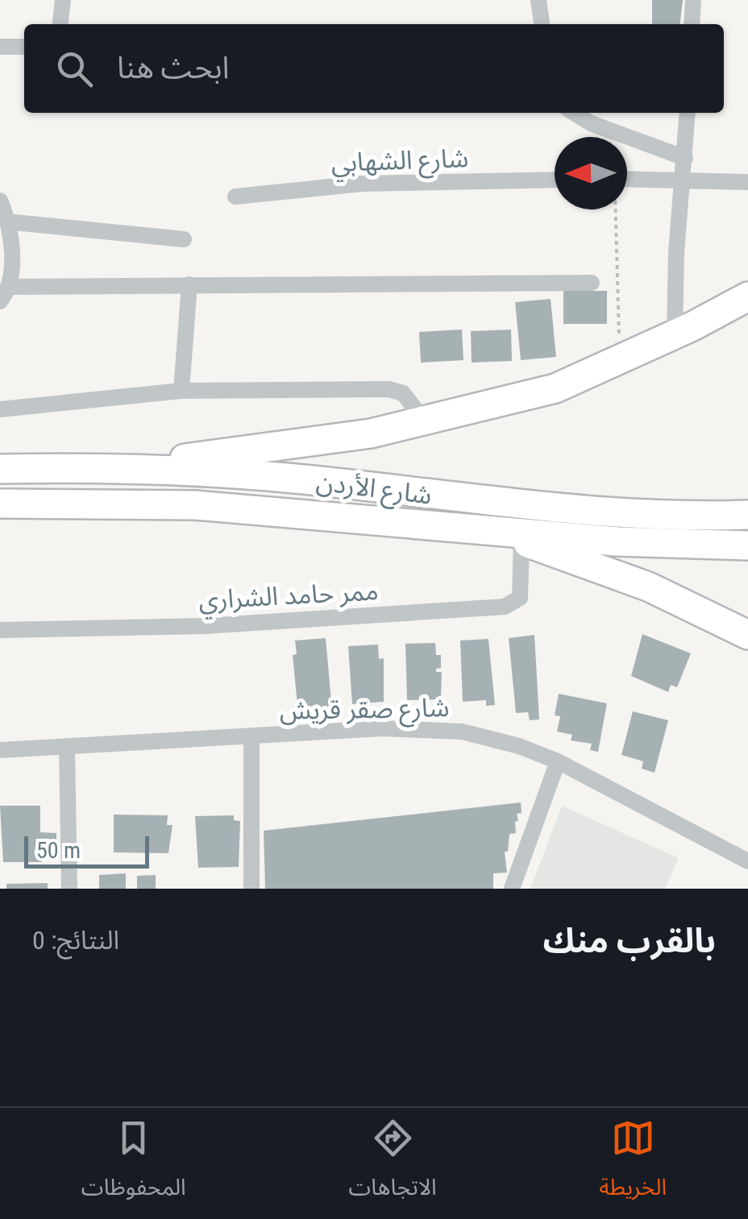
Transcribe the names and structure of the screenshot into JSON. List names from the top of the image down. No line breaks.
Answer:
{"streets":{"highway":["شارع الأردن"],"street":["شارع الشهابي","ممر حامد الشراري","شارع صقر قريش"]},"scale_bar":"50 m","north":"left","page":{"search":"ابحث هنا","scale":"50 m","heading":["بالقرب منك","النتائج: 0"],"nav":["الخريطة","الاتجاهات","المحفوظات"]}}
